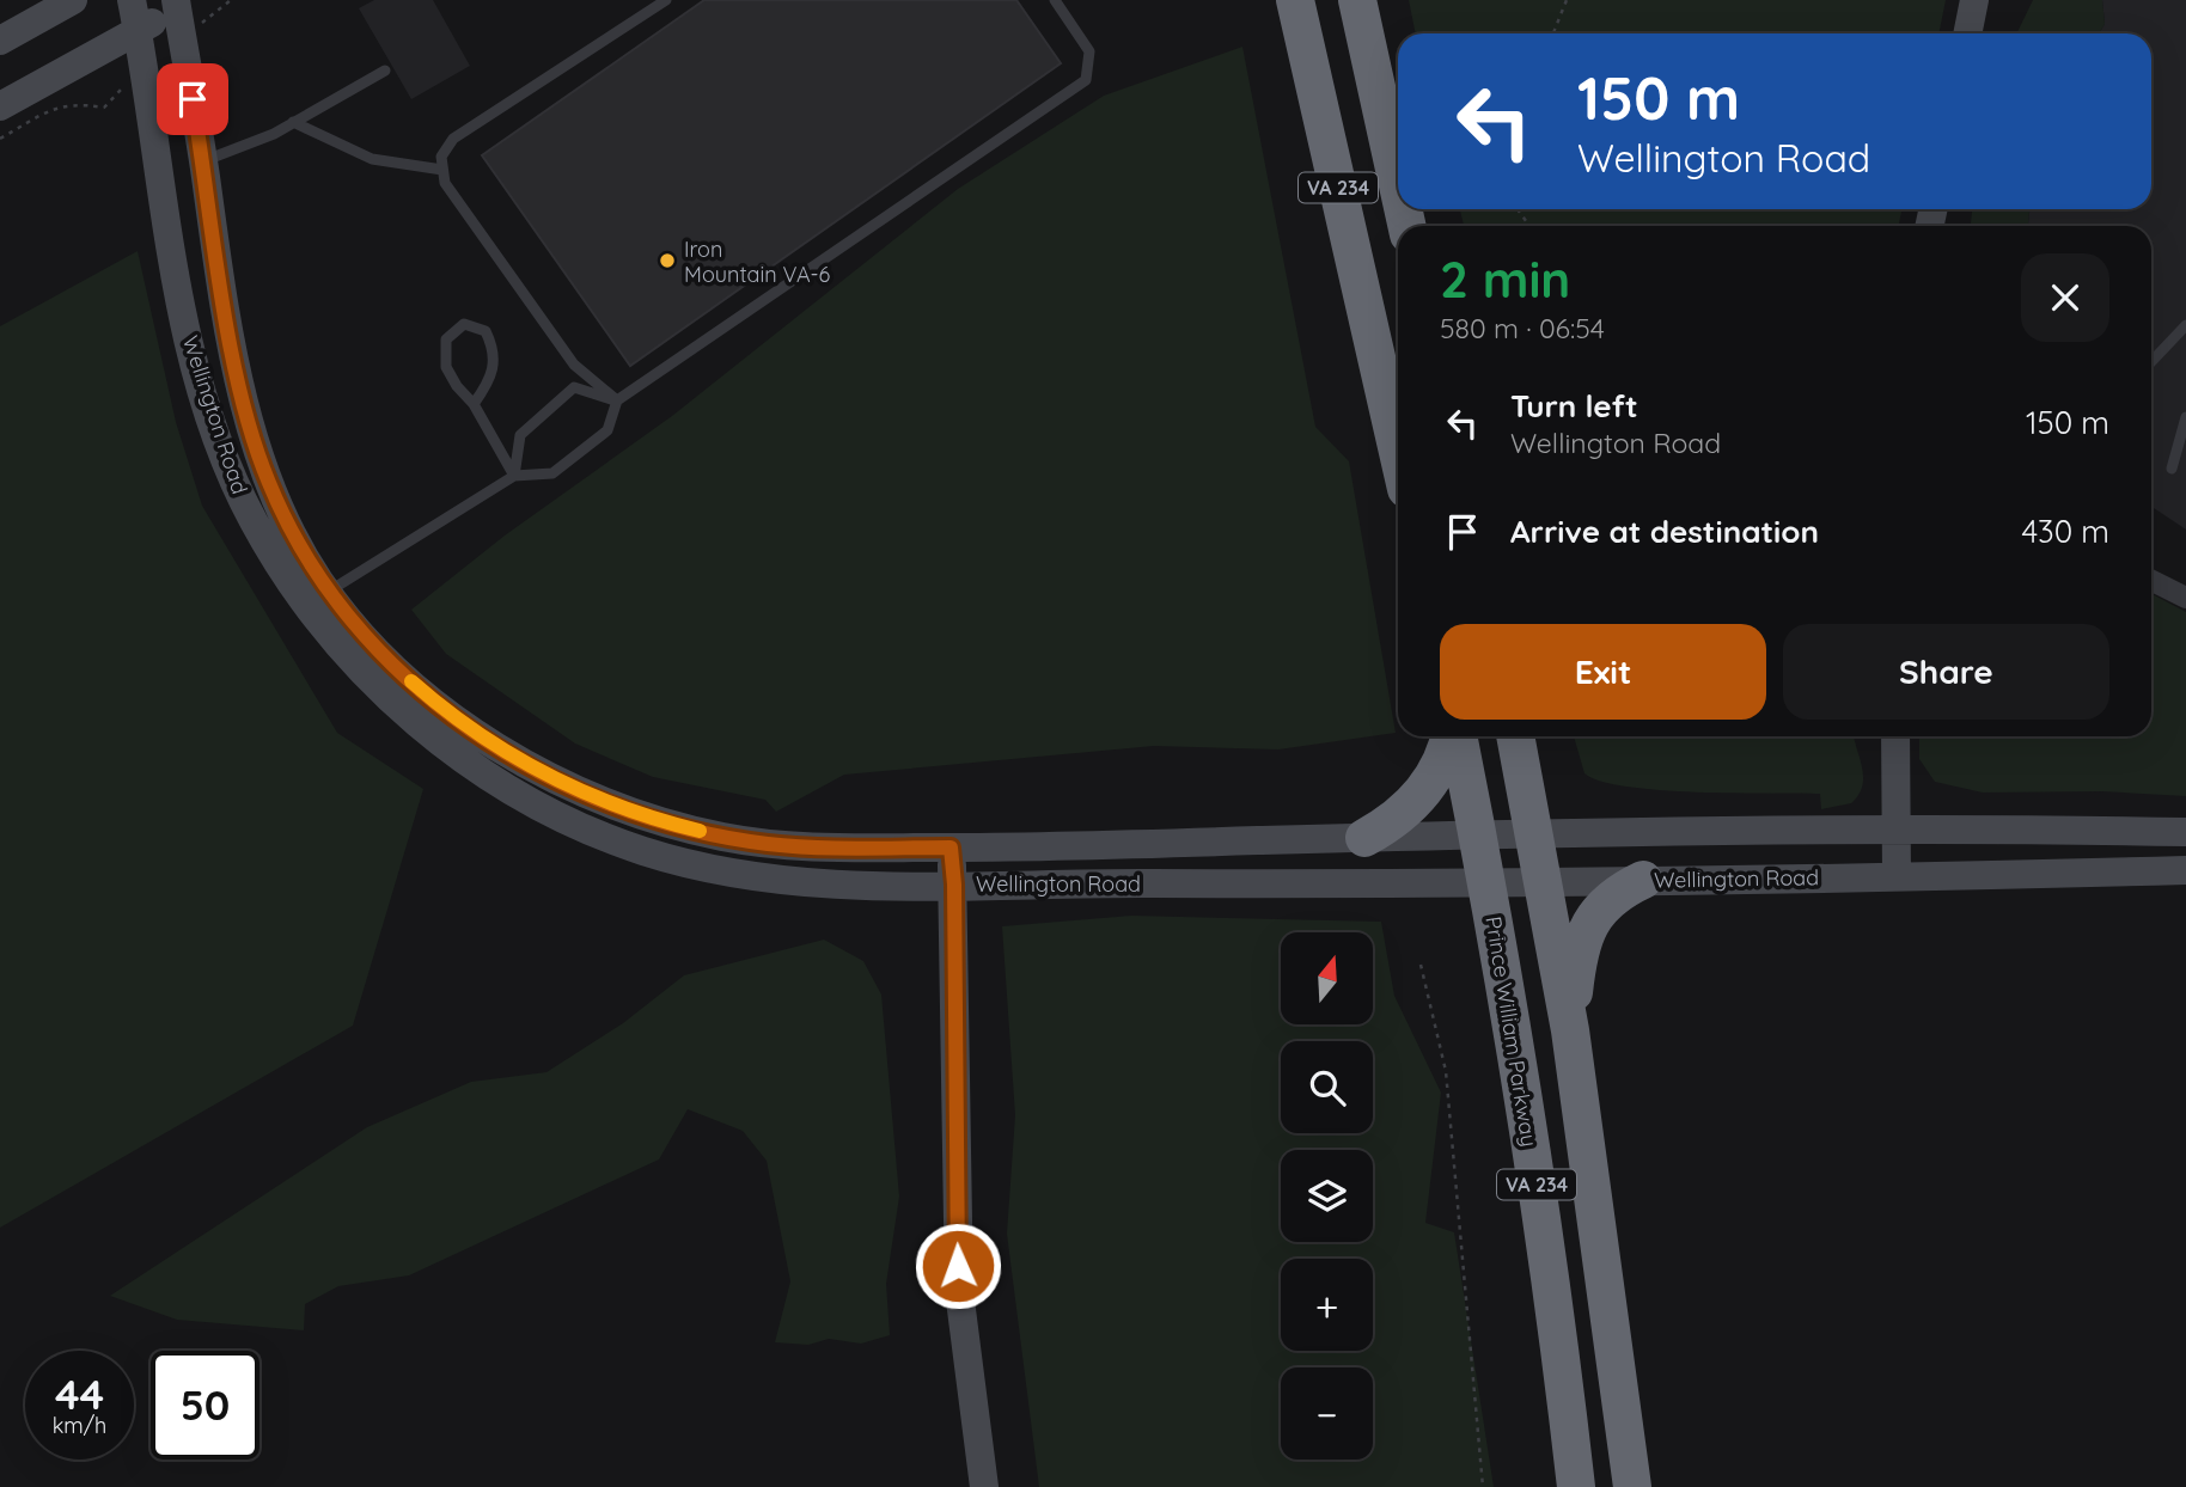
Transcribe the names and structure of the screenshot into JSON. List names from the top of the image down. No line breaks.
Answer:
{"streets":{"highway":["VA 234","Prince William Parkway"],"main road":["Wellington Road"]},"crossings":[["VA 234","Wellington Road"],["Wellington Road","Prince William Parkway"]],"places":["Iron Mountain VA-6"],"north":"top","page":{"turn":["150 m","Wellington Road"],"heading":["2 min","580 m · 06:54"],"list":[{"name":"Turn left","note":"Wellington Road","value":"150 m"},{"name":"Arrive at destination","value":"430 m"}],"buttons":["Exit","Share"],"map_buttons":["+","−"],"speed":"44 km/h","limit":"50"}}
